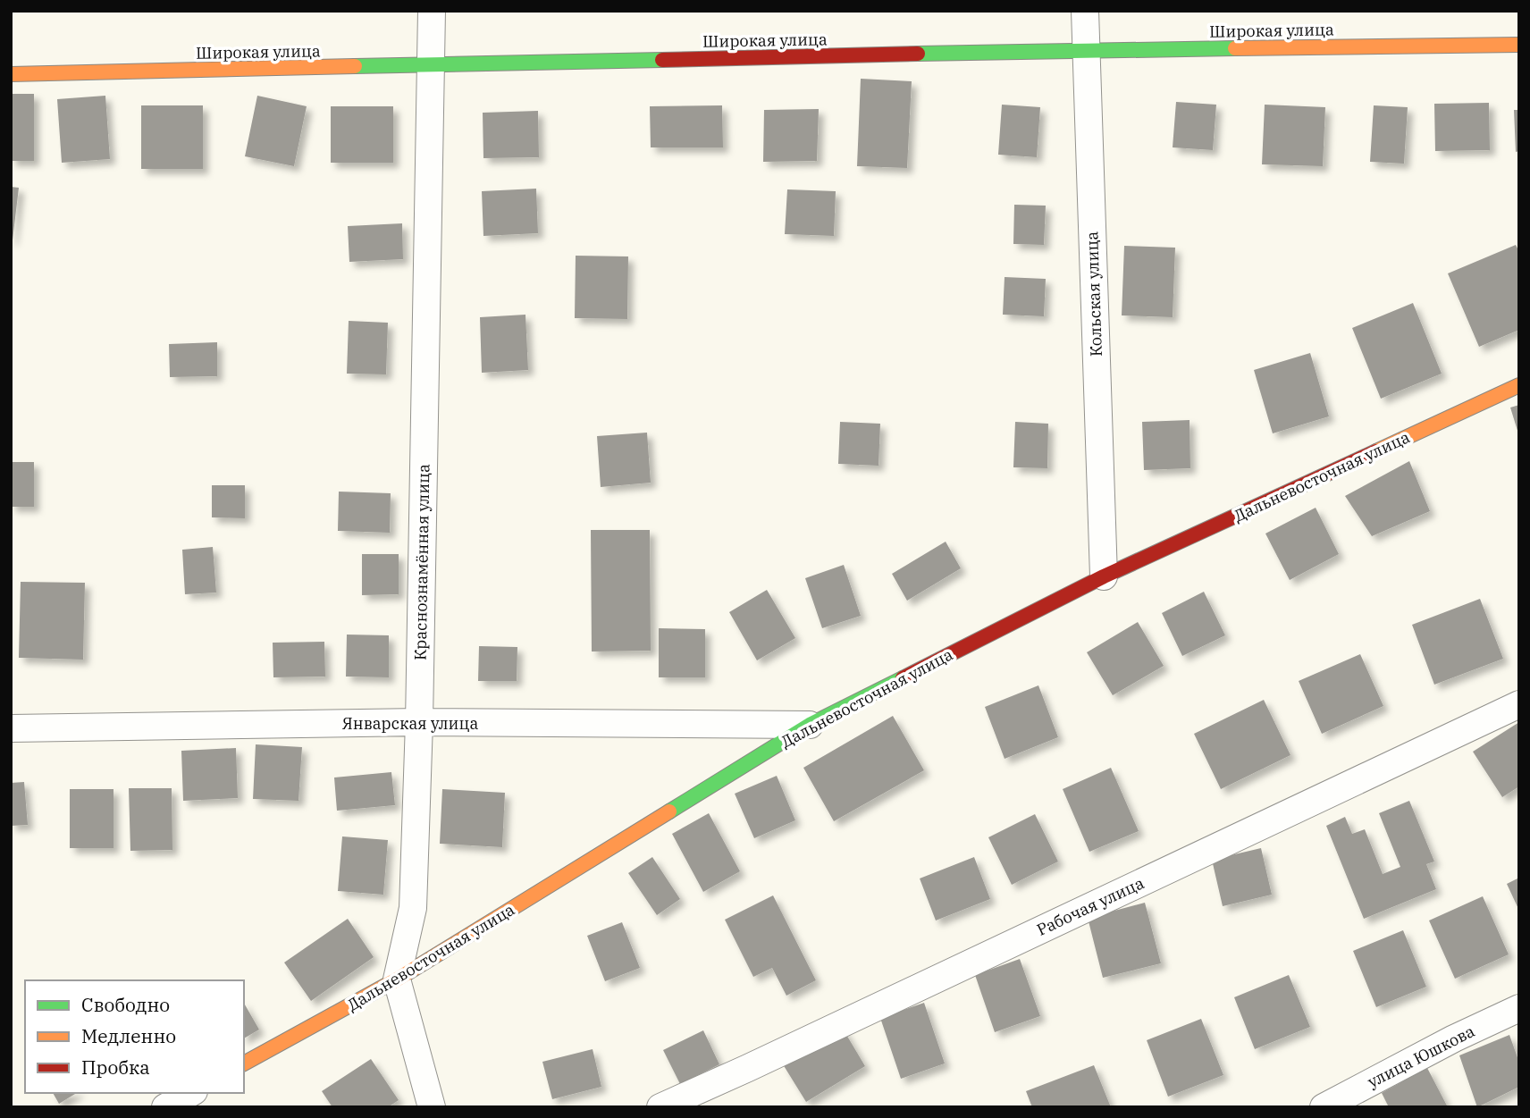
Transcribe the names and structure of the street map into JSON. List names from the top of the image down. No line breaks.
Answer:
{"streets":{"street":["Широкая улица","Кольская улица","Дальневосточная улица","Краснознамённая улица","Январская улица","Рабочая улица","улица Юшкова"]},"crossings":[["Широкая улица","Кольская улица"],["Широкая улица","Краснознамённая улица"],["Кольская улица","Дальневосточная улица"],["Дальневосточная улица","Краснознамённая улица"],["Дальневосточная улица","Январская улица"],["Краснознамённая улица","Январская улица"]],"legend":["Свободно","Медленно","Пробка"]}
